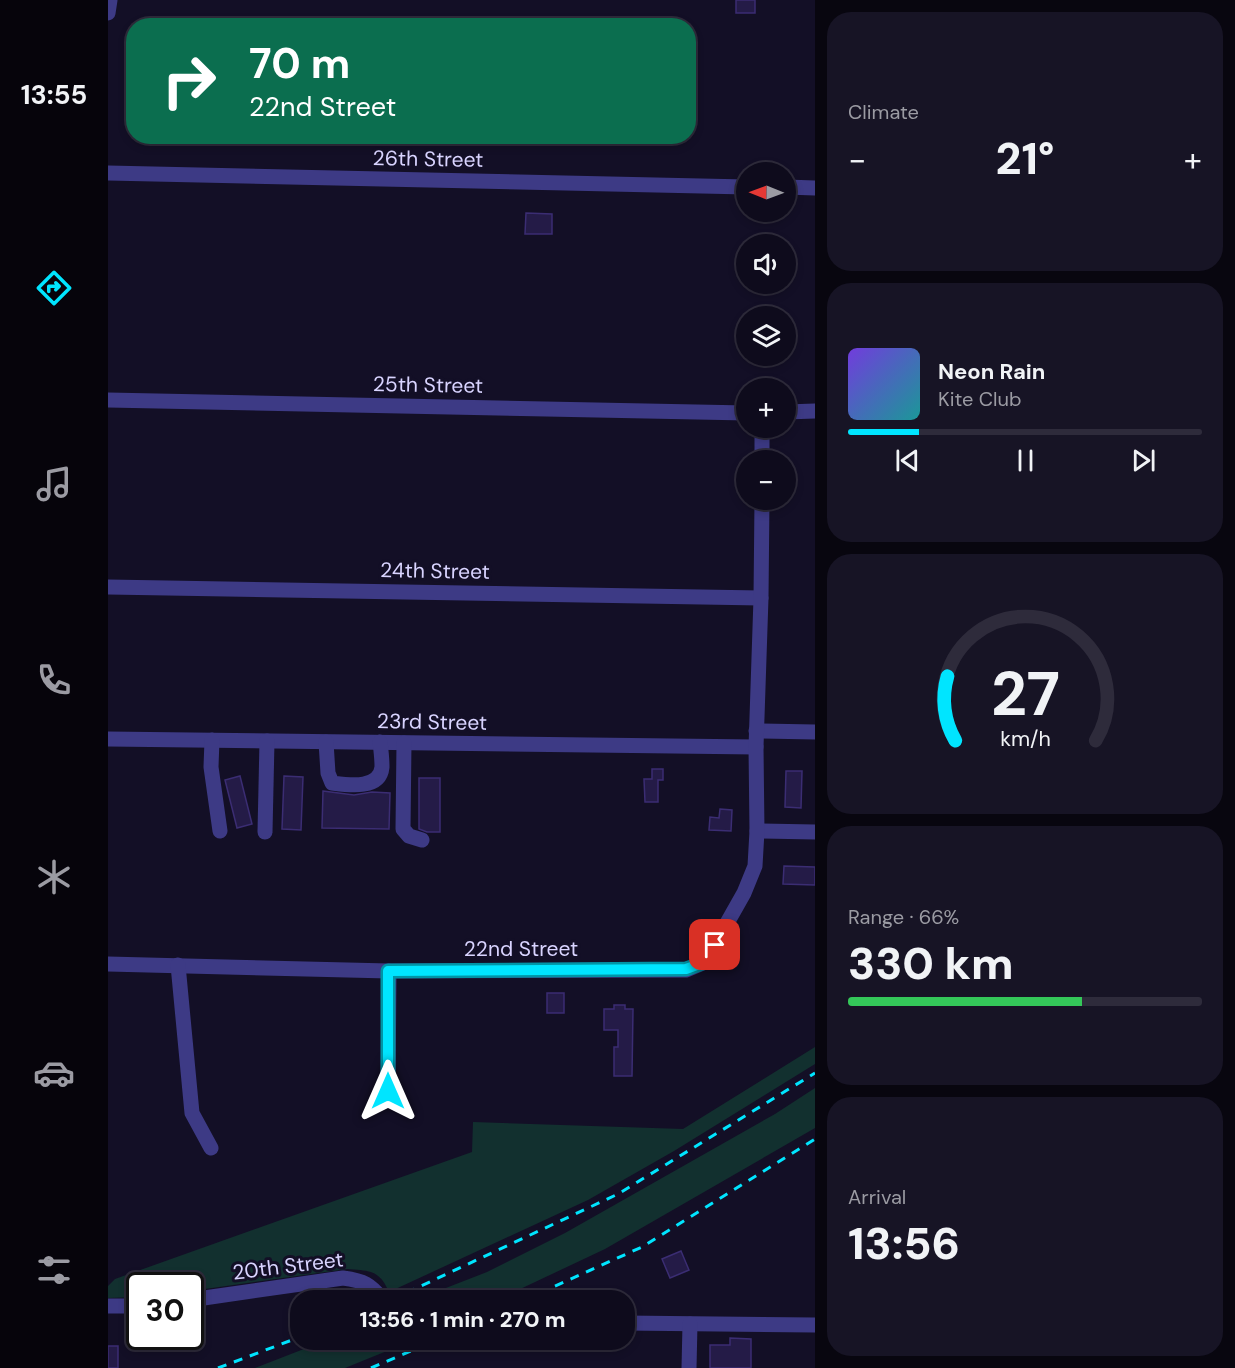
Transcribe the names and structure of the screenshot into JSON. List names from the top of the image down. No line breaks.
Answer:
{"streets":{"street":["26th Street","25th Street","24th Street","23rd Street","22nd Street","20th Street"]},"crossings":[["24th Street","22nd Street"],["23rd Street","22nd Street"]],"north":"left","page":{"tabs":"13:55","tile":["Climate",["Range · 66%","330 km"],["Arrival","13:56"]],"turn":["70 m","22nd Street"],"heat":["−","21°","+"],"map_buttons":["+","−"],"song":["Neon Rain","Kite Club"],"limit":"30","trip":"13:56 · 1 min · 270 m","gauge":["27","km/h"]}}
